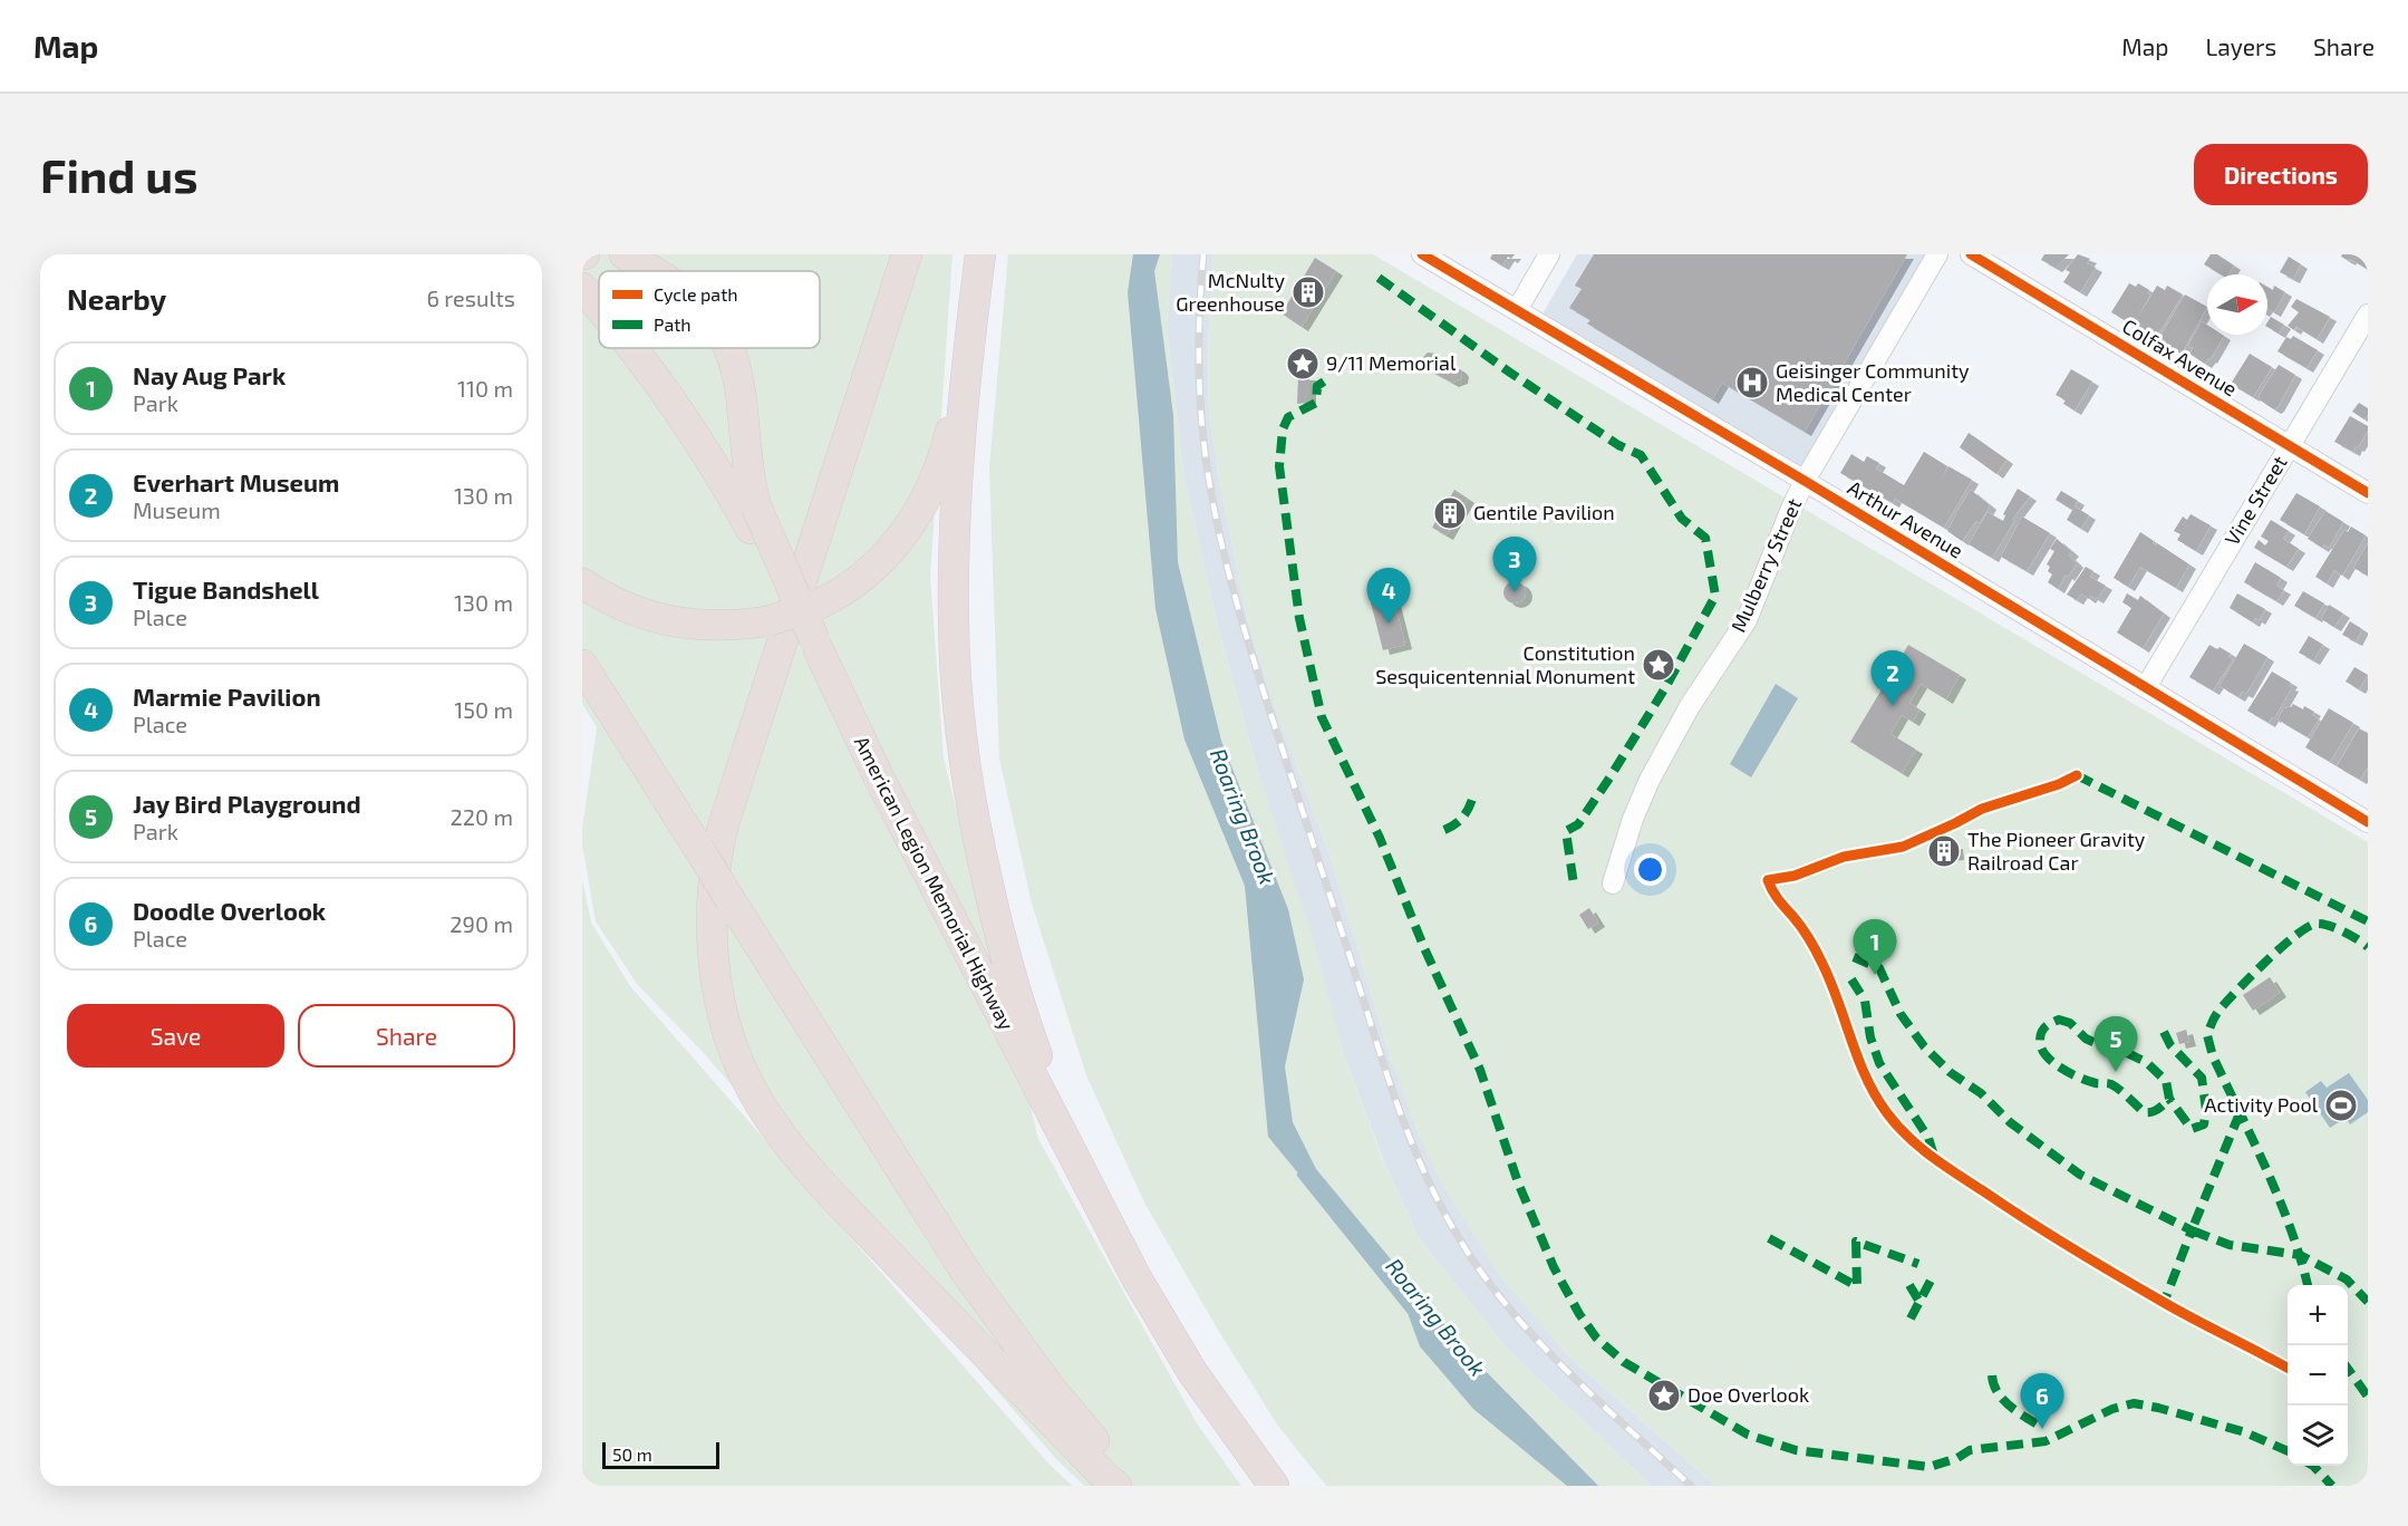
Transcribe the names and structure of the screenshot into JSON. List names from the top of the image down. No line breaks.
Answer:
{"streets":{"highway":["American Legion Memorial Highway"],"street":["Colfax Avenue","Vine Street","Arthur Avenue","Mulberry Street"]},"crossings":[["Colfax Avenue","Vine Street"],["Vine Street","Arthur Avenue"],["Arthur Avenue","Mulberry Street"]],"water":["Roaring Brook"],"places":{"building":["McNulty Greenhouse","Gentile Pavilion","The Pioneer Gravity Railroad Car"],"place":["9/11 Memorial","Constitution Sesquicentennial Monument","Doe Overlook"],"hospital":["Geisinger Community Medical Center"],"sports":["Activity Pool"]},"legend":["Cycle path","Path"],"scale_bar":"50 m","north":"right","page":{"header":"Map","nav":["Map","Layers","Share"],"buttons":["Directions",["Save","Share"]],"title":"Find us","heading":["Nearby","6 results"],"list":[{"mark":"1","name":"Nay Aug Park","note":"Park","value":"110 m"},{"mark":"2","name":"Everhart Museum","note":"Museum","value":"130 m"},{"mark":"3","name":"Tigue Bandshell","note":"Place","value":"130 m"},{"mark":"4","name":"Marmie Pavilion","note":"Place","value":"150 m"},{"mark":"5","name":"Jay Bird Playground","note":"Park","value":"220 m"},{"mark":"6","name":"Doodle Overlook","note":"Place","value":"290 m"}],"pins":["3","4","2","1","5","6"],"map_buttons":["+","−"],"scale":"50 m"}}
